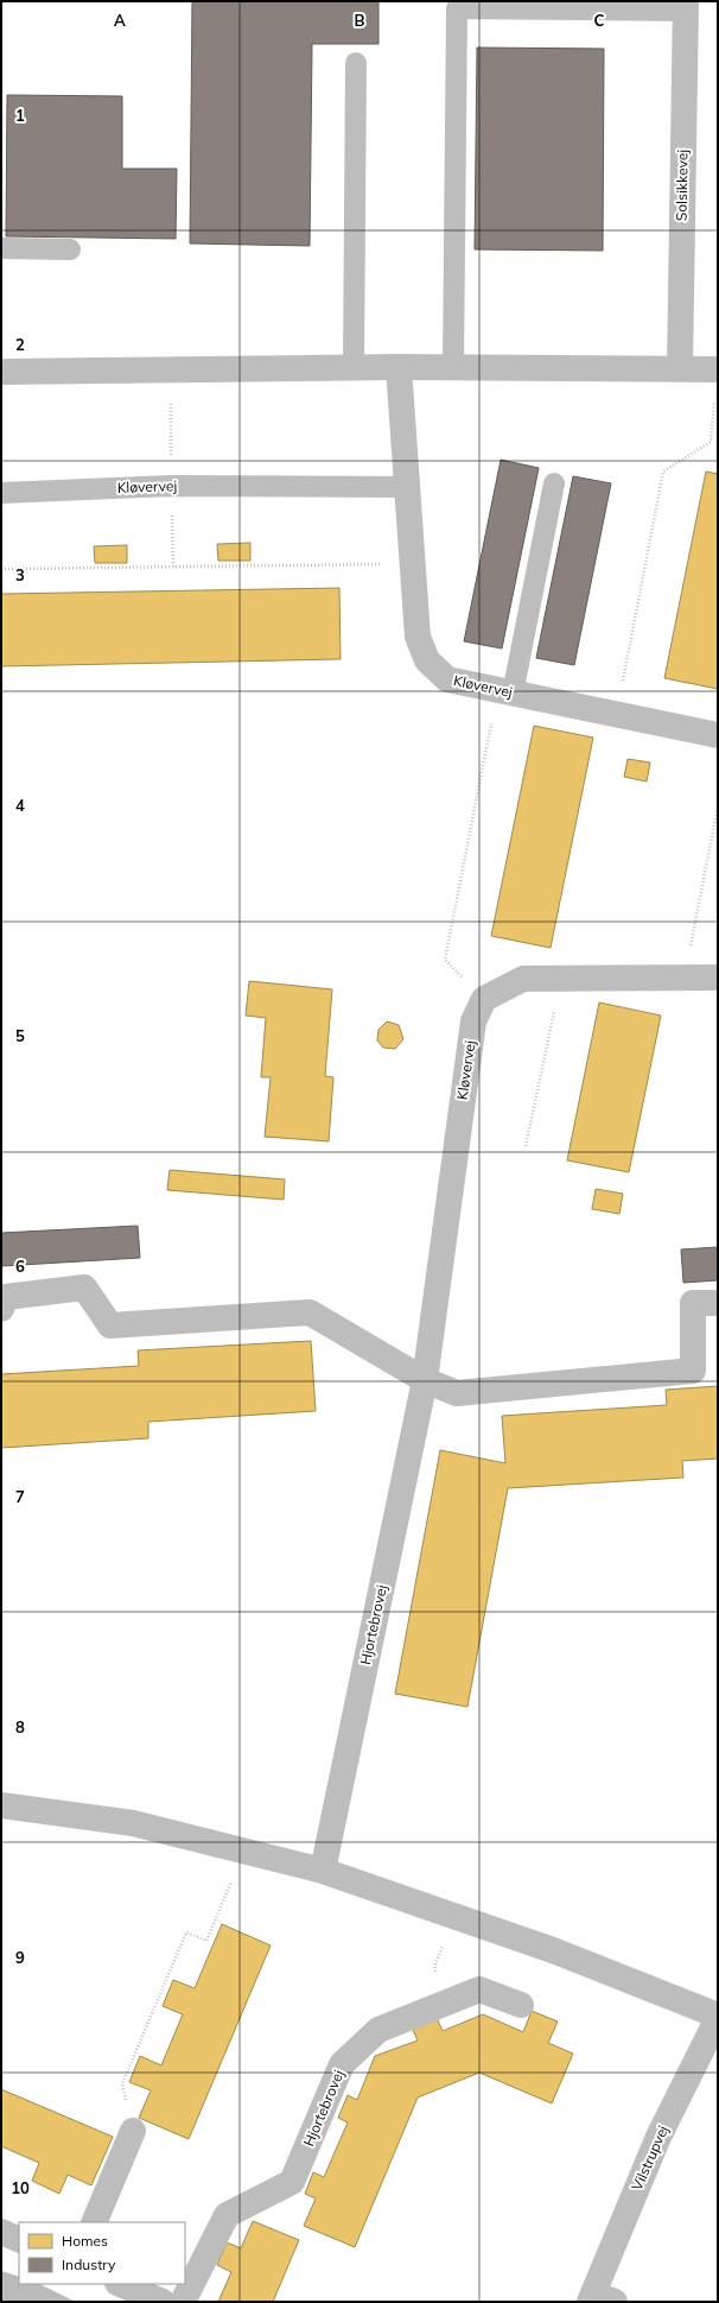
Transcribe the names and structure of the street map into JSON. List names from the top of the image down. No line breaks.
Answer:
{"streets":{"street":["Solsikkevej","Kløvervej","Hjortebrovej","Vilstrupvej"]},"crossings":[["Kløvervej","Hjortebrovej"]],"legend":["Homes","Industry"],"grid":{"columns":["A","B","C"],"rows":["1","2","3","4","5","6","7","8","9","10"]}}
